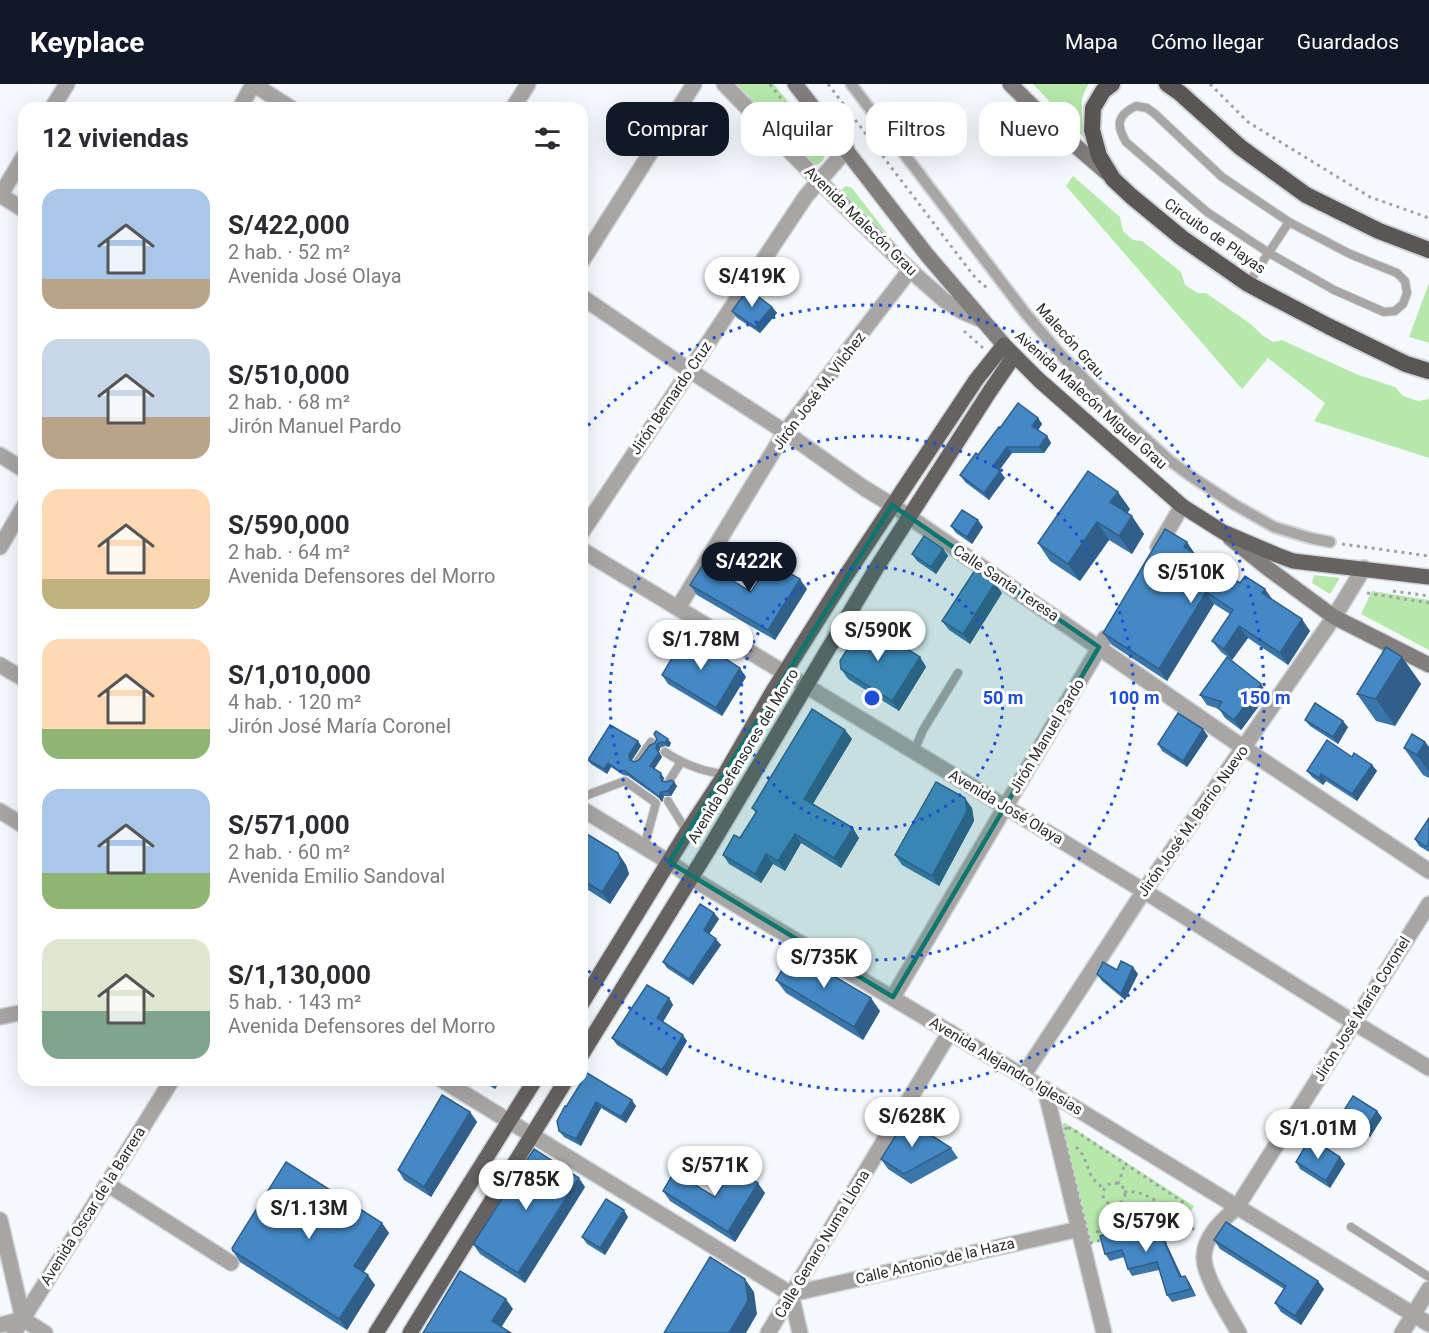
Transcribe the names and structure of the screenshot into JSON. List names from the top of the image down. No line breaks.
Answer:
{"streets":{"highway":["Circuito de Playas"],"main road":["Avenida Malecón Miguel Grau","Avenida Defensores del Morro"],"street":["Avenida Malecón Grau","Malecón Grau","Jirón José M. Vilchez","Jirón Bernardo Cruz","Calle Santa Teresa","Jirón Manuel Pardo","Avenida José Olaya","Jirón José M. Barrio Nuevo","Jirón José María Coronel","Avenida Alejandro Iglesias","Avenida Oscar de la Barrera","Calle Genaro Numa Llona","Calle Antonio de la Haza"]},"crossings":[["Avenida Malecón Grau","Jirón José M. Vilchez"],["Avenida Malecón Grau","Jirón Bernardo Cruz"],["Avenida Malecón Grau","Avenida Malecón Miguel Grau"],["Jirón José M. Vilchez","Calle Santa Teresa"],["Jirón José M. Vilchez","Avenida José Olaya"],["Jirón Bernardo Cruz","Calle Santa Teresa"],["Avenida Malecón Miguel Grau","Avenida Defensores del Morro"],["Avenida Malecón Miguel Grau","Jirón José M. Barrio Nuevo"],["Calle Santa Teresa","Jirón Manuel Pardo"],["Calle Santa Teresa","Avenida Defensores del Morro"],["Calle Santa Teresa","Jirón José M. Barrio Nuevo"],["Jirón Manuel Pardo","Avenida José Olaya"],["Jirón Manuel Pardo","Avenida Alejandro Iglesias"],["Avenida Defensores del Morro","Avenida José Olaya"],["Avenida Defensores del Morro","Avenida Alejandro Iglesias"],["Avenida José Olaya","Jirón José M. Barrio Nuevo"],["Avenida José Olaya","Jirón José María Coronel"],["Jirón José M. Barrio Nuevo","Avenida Alejandro Iglesias"],["Jirón José María Coronel","Avenida Alejandro Iglesias"],["Avenida Alejandro Iglesias","Calle Genaro Numa Llona"],["Calle Genaro Numa Llona","Calle Antonio de la Haza"]],"page":{"header":"Keyplace","nav":["Mapa","Cómo llegar","Guardados"],"chip":["Comprar","Alquilar","Filtros","Nuevo"],"heading":"12 viviendas","list":[{"name":"S/422,000","note":"2 hab. · 52 m² · Avenida José Olaya"},{"name":"S/510,000","note":"2 hab. · 68 m² · Jirón Manuel Pardo"},{"name":"S/590,000","note":"2 hab. · 64 m² · Avenida Defensores del Morro"},{"name":"S/1,010,000","note":"4 hab. · 120 m² · Jirón José María Coronel"},{"name":"S/571,000","note":"2 hab. · 60 m² · Avenida Emilio Sandoval"},{"name":"S/1,130,000","note":"5 hab. · 143 m² · Avenida Defensores del Morro"}],"price":["S/419K","S/422K","S/510K","S/590K","S/1.78M","S/735K","S/628K","S/1.01M","S/571K","S/785K","S/1.13M","S/579K"]},"rings":["50 m","100 m","150 m"]}
